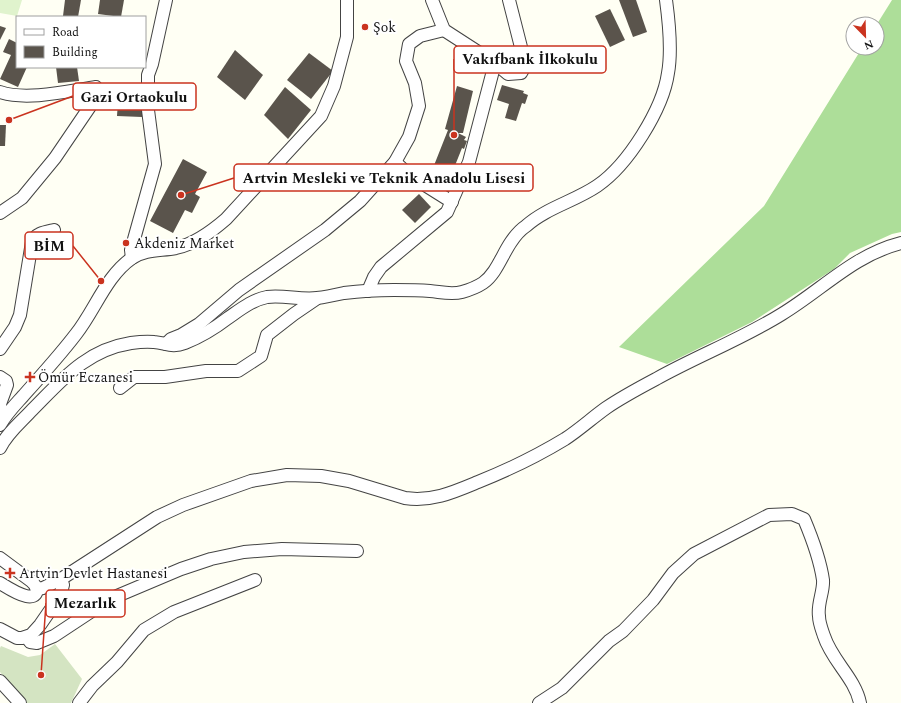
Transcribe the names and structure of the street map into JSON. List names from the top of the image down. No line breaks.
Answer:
{"places":{"other":["Şok","Gazi Ortaokulu","Vakıfbank İlkokulu","Artvin Mesleki ve Teknik Anadolu Lisesi","Akdeniz Market","BİM","Mezarlık"],"health":["Ömür Eczanesi","Artvin Devlet Hastanesi"]},"legend":["Road","Building"],"north":"bottom right"}
